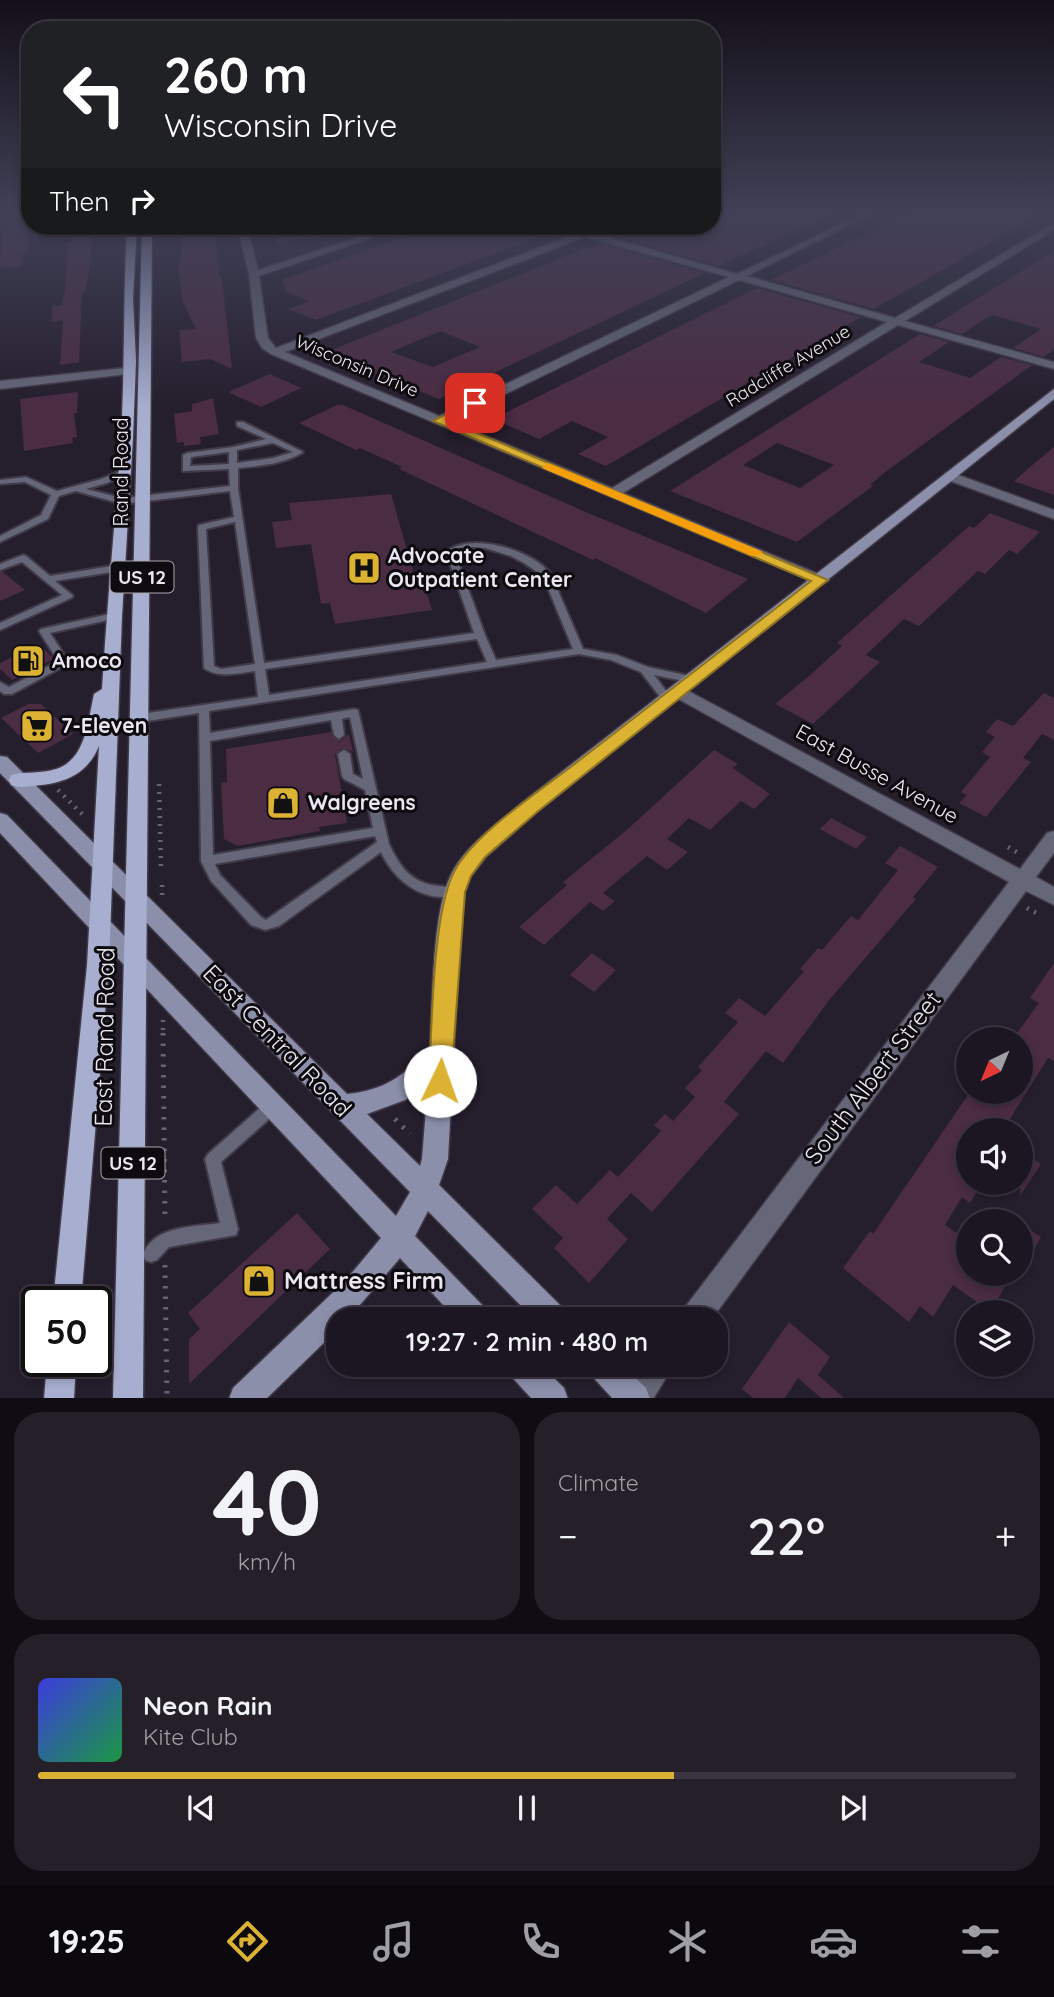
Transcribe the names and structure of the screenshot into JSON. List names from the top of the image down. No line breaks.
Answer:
{"streets":{"main road":["Rand Road","US 12","East Rand Road","East Central Road"],"street":["Wisconsin Drive","Radcliffe Avenue","East Busse Avenue","South Albert Street"]},"crossings":[["Wisconsin Drive","Radcliffe Avenue"],["Rand Road","East Rand Road"],["Rand Road","East Central Road"],["East Busse Avenue","South Albert Street"]],"places":{"hospital":["Advocate Outpatient Center"],"fuel station":["Amoco"],"supermarket":["7-Eleven"],"shop":["Walgreens","Mattress Firm"]},"north":"bottom left","page":{"turn":["260 m","Wisconsin Drive"],"then":"Then","limit":"50","trip":"19:27 · 2 min · 480 m","tile":[["40","km/h"],"Climate"],"heat":["−","22°","+"],"song":["Neon Rain","Kite Club"],"tabs":"19:25"}}
